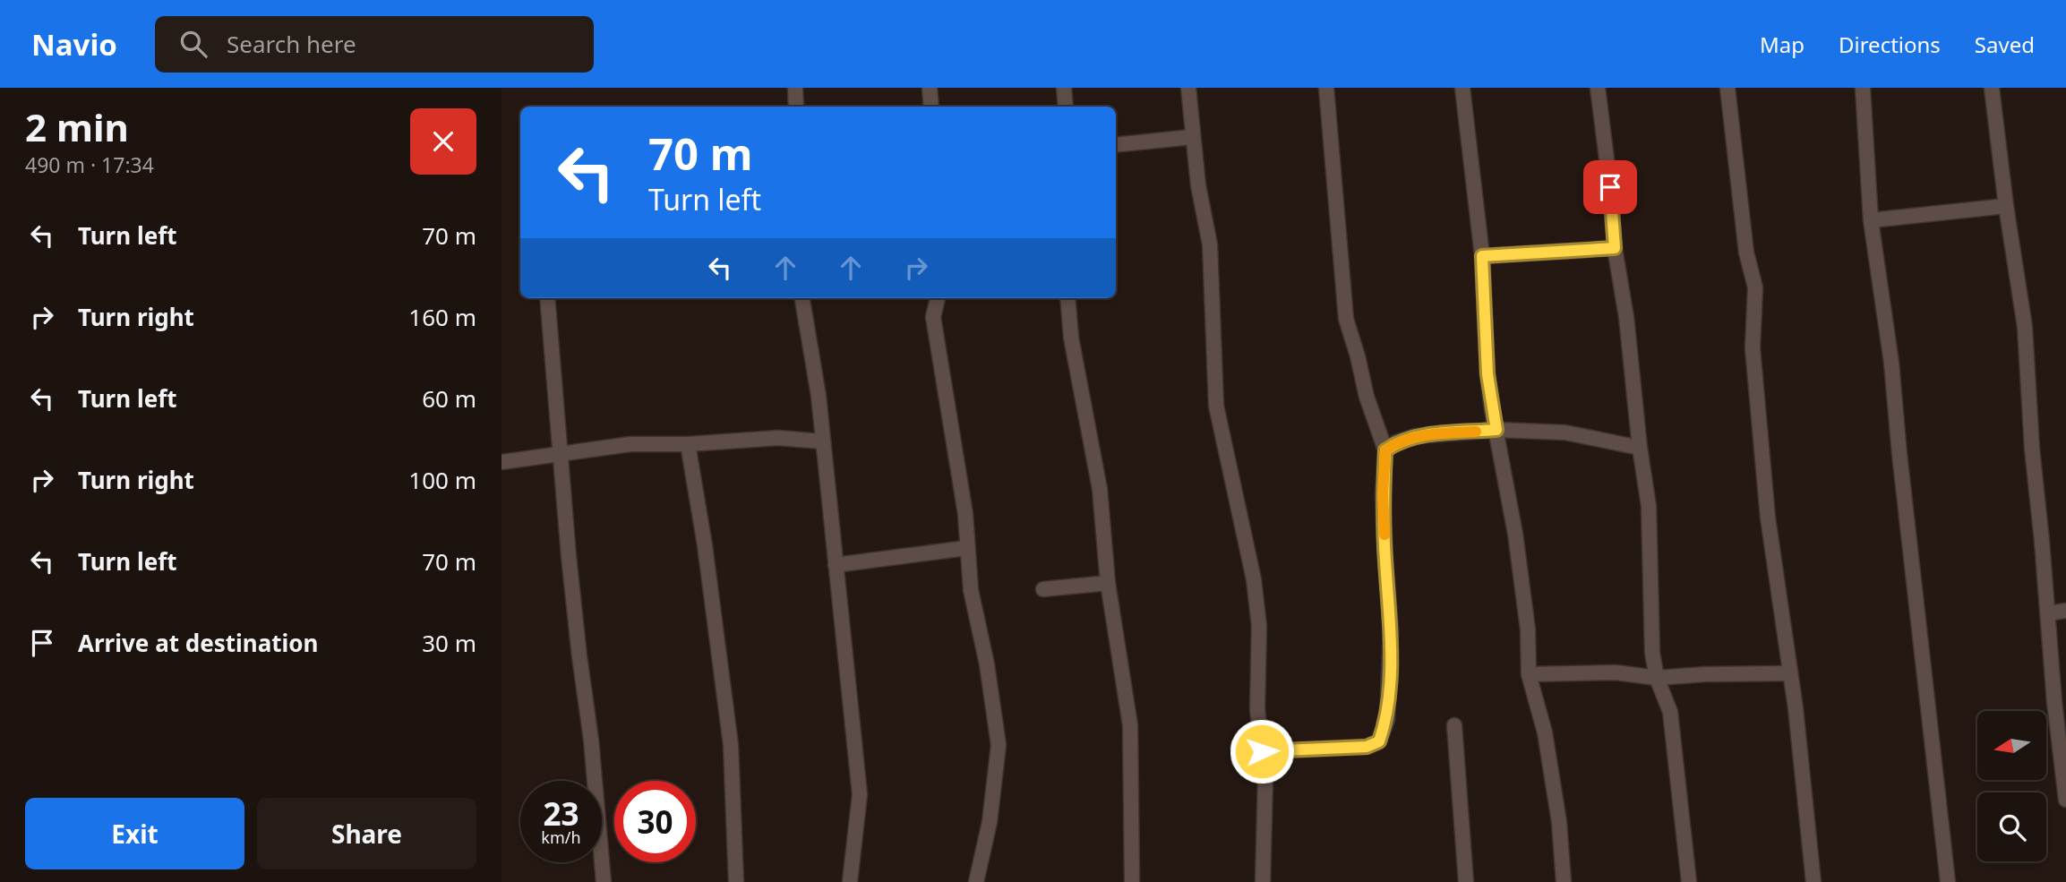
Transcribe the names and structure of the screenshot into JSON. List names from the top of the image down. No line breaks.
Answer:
{"north":"left","page":{"header":"Navio","search":"Search here","nav":["Map","Directions","Saved"],"heading":["2 min","490 m · 17:34"],"turn":["70 m","Turn left"],"list":[{"name":"Turn left","value":"70 m"},{"name":"Turn right","value":"160 m"},{"name":"Turn left","value":"60 m"},{"name":"Turn right","value":"100 m"},{"name":"Turn left","value":"70 m"},{"name":"Arrive at destination","value":"30 m"}],"speed":"23 km/h","limit":"30","buttons":["Exit","Share"]}}
